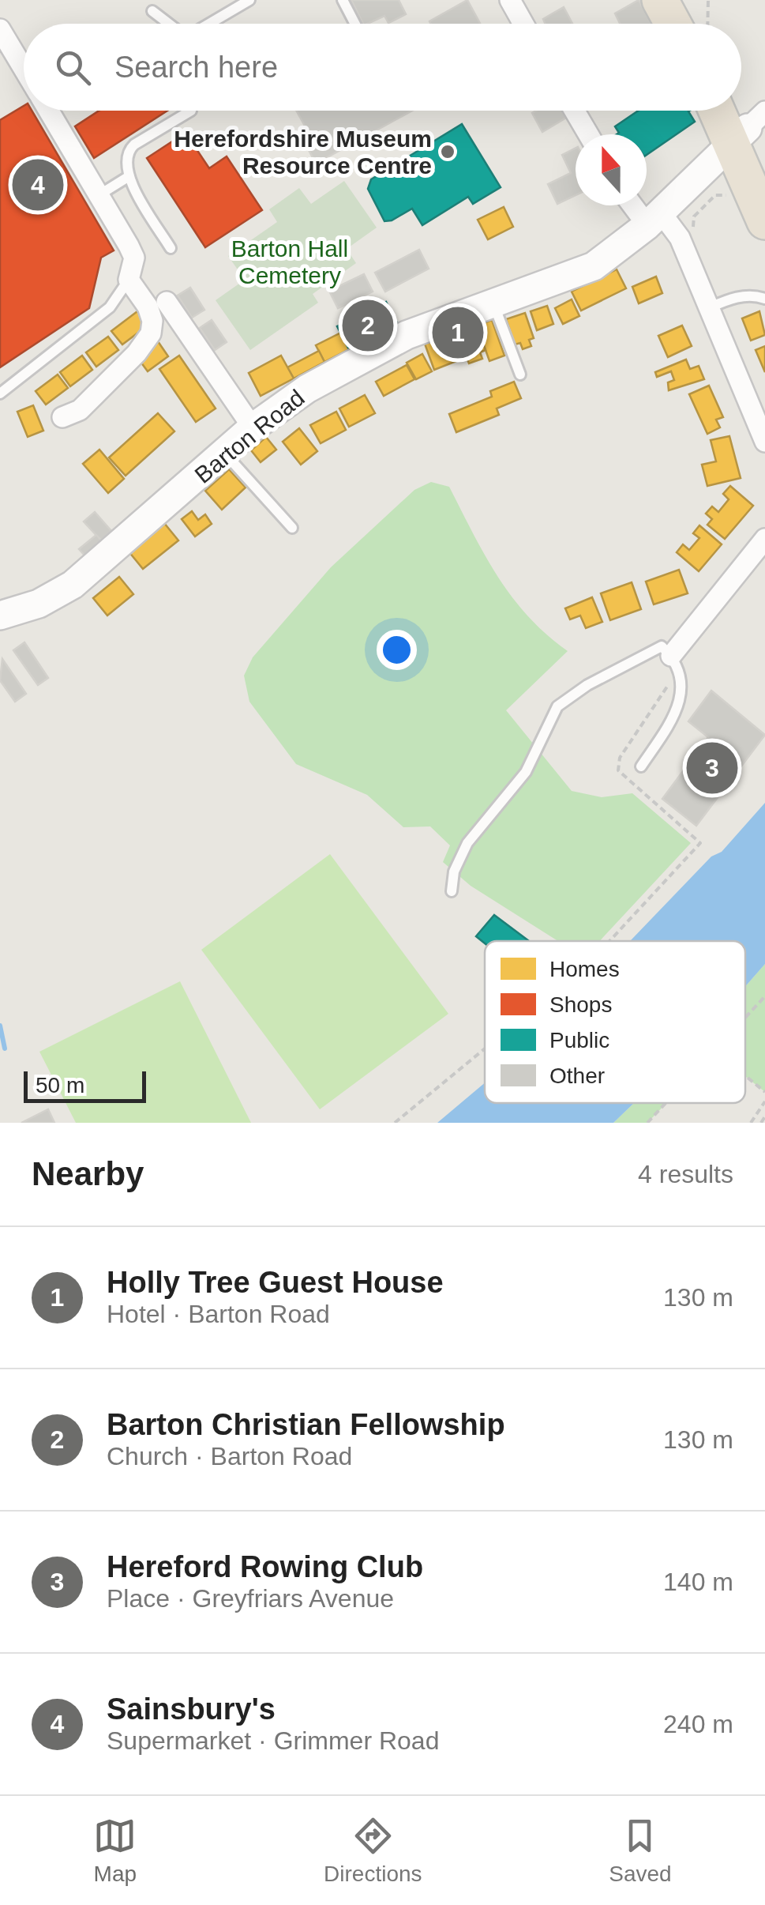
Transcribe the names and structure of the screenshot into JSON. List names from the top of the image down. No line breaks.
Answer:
{"streets":{"street":["Barton Road"]},"parks":["Barton Hall Cemetery"],"places":["Herefordshire Museum Resource Centre"],"legend":["Homes","Shops","Public","Other"],"scale_bar":"50 m","north":"top","page":{"search":"Search here","pins":["4","2","1","3"],"scale":"50 m","heading":["Nearby","4 results"],"list":[{"mark":"1","name":"Holly Tree Guest House","note":"Hotel · Barton Road","value":"130 m"},{"mark":"2","name":"Barton Christian Fellowship","note":"Church · Barton Road","value":"130 m"},{"mark":"3","name":"Hereford Rowing Club","note":"Place · Greyfriars Avenue","value":"140 m"},{"mark":"4","name":"Sainsbury's","note":"Supermarket · Grimmer Road","value":"240 m"}],"nav":["Map","Directions","Saved"]}}
